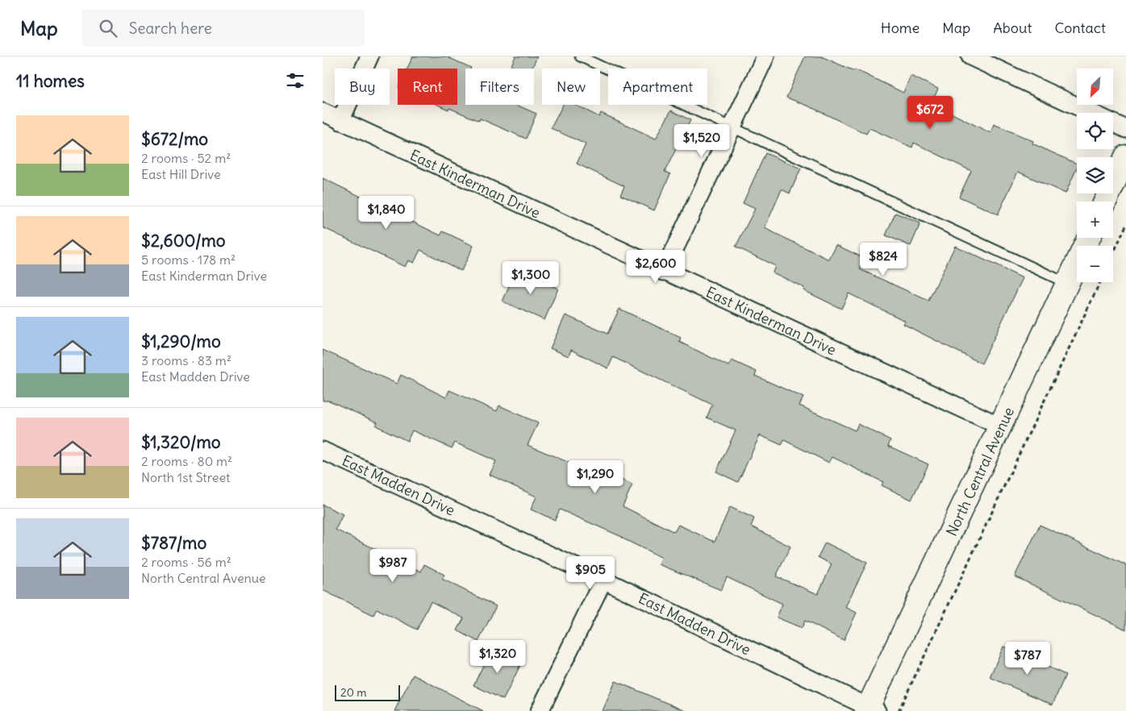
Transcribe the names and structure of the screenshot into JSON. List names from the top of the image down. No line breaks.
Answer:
{"streets":{"street":["East Kinderman Drive","North Central Avenue","East Madden Drive"]},"crossings":[["East Kinderman Drive","North Central Avenue"],["North Central Avenue","East Madden Drive"]],"scale_bar":"20 m","north":"bottom left","page":{"header":"Map","search":"Search here","nav":["Home","Map","About","Contact"],"heading":"11 homes","map_buttons":["+","−"],"chip":["Buy","Rent","Filters","New","Apartment"],"price":["$672","$1,520","$1,840","$824","$2,600","$1,300","$1,290","$987","$905","$1,320","$787"],"list":[{"name":"$672/mo","note":"2 rooms · 52 m² · East Hill Drive"},{"name":"$2,600/mo","note":"5 rooms · 178 m² · East Kinderman Drive"},{"name":"$1,290/mo","note":"3 rooms · 83 m² · East Madden Drive"},{"name":"$1,320/mo","note":"2 rooms · 80 m² · North 1st Street"},{"name":"$787/mo","note":"2 rooms · 56 m² · North Central Avenue"}],"scale":"20 m"}}
